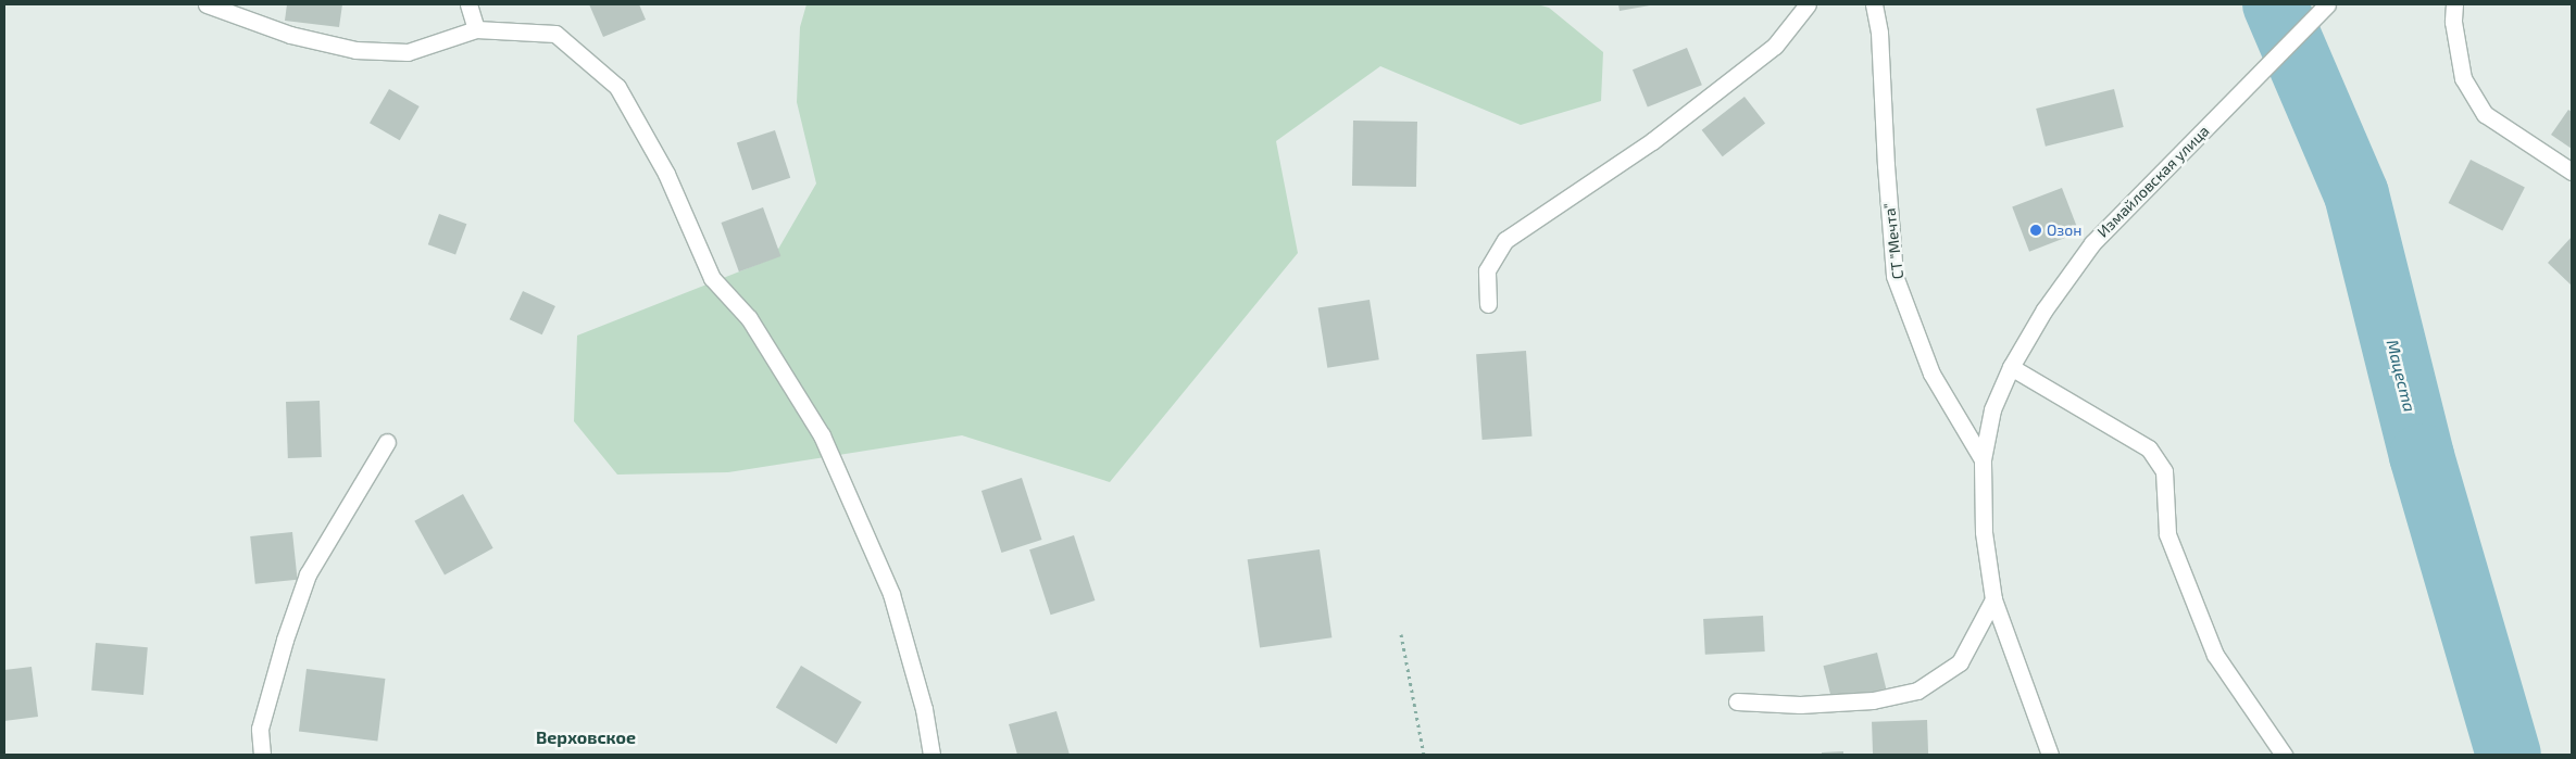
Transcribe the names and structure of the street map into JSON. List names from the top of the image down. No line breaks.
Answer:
{"streets":{"street":["Измайловская улица","СТ \"Мечта\""]},"crossings":[["Измайловская улица","СТ \"Мечта\""]],"districts":["Верховское"],"water":["Мацеста"],"places":["Озон"]}
